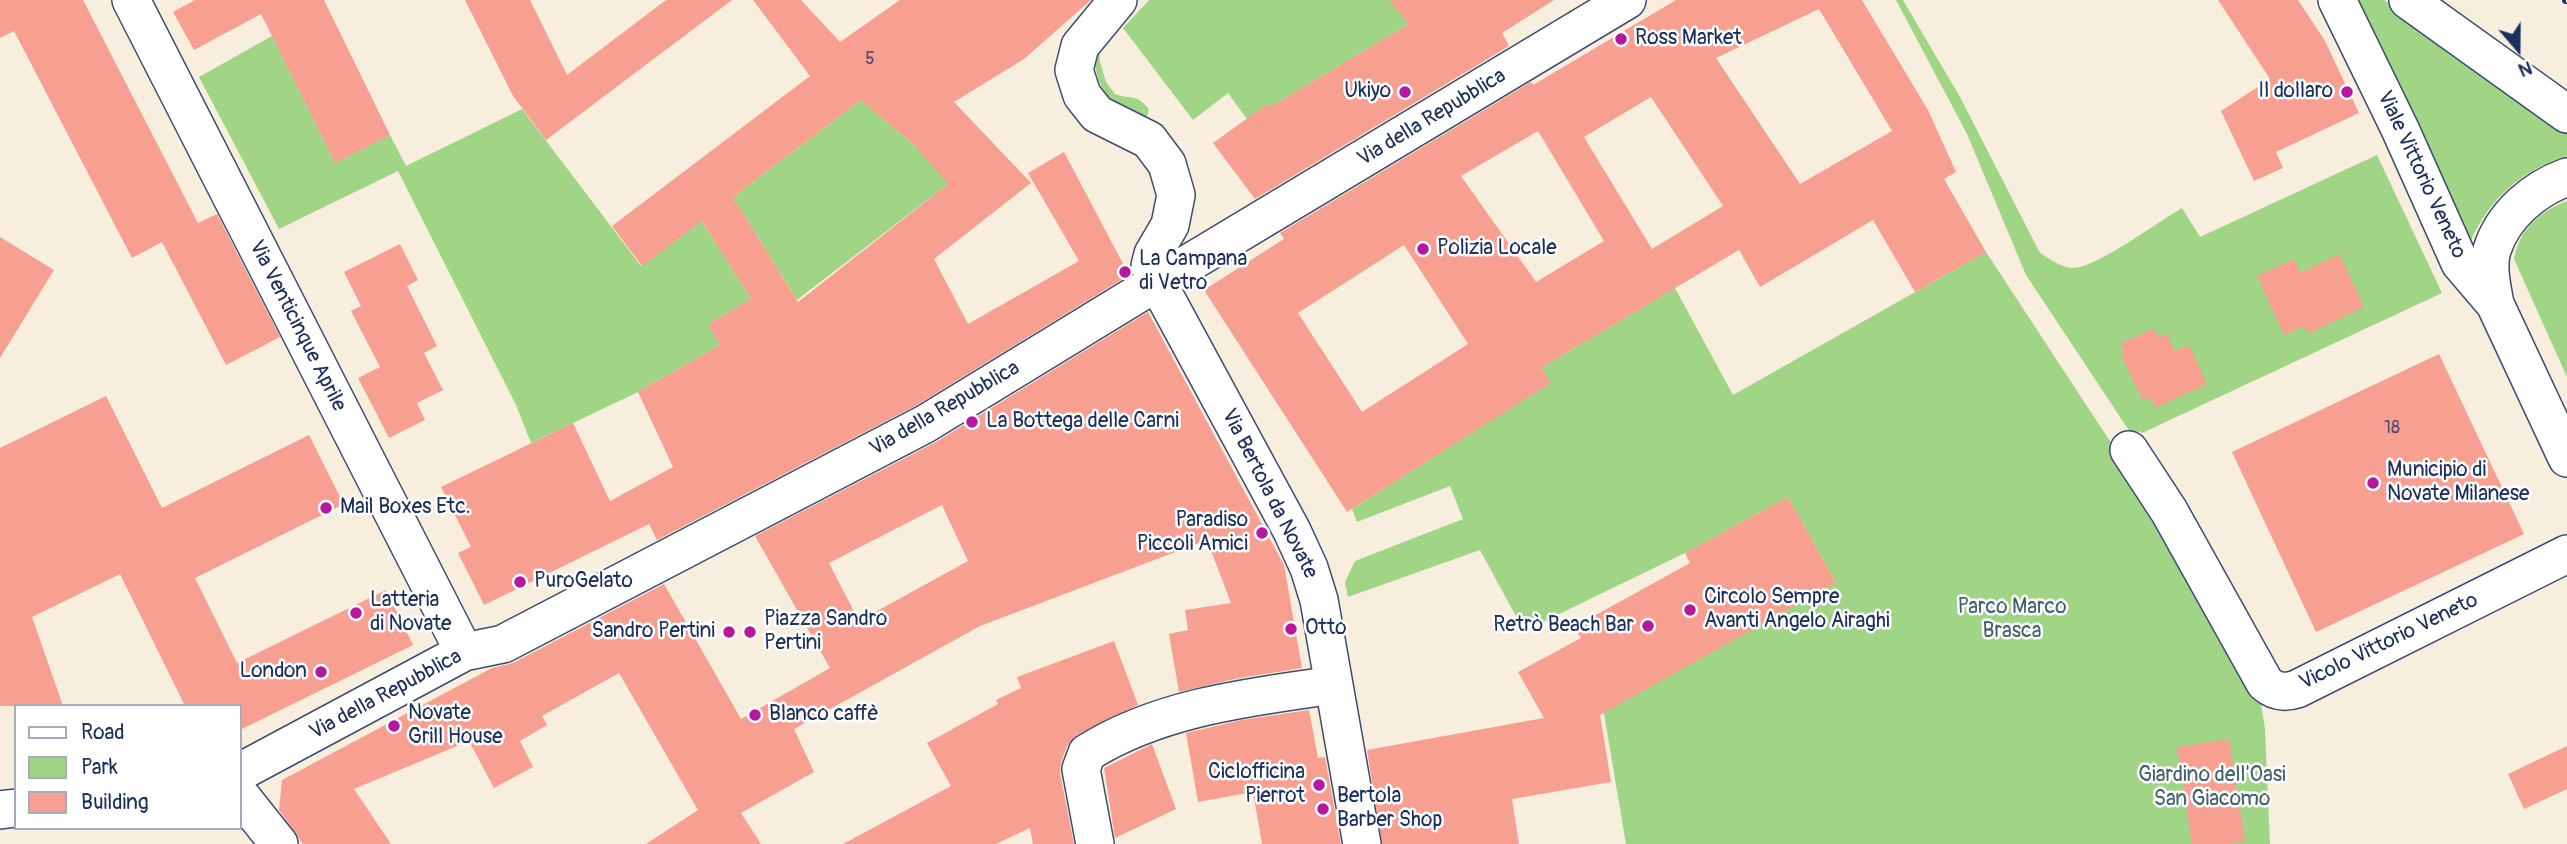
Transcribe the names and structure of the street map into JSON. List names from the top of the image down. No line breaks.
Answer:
{"streets":{"street":["Via della Repubblica","Viale Vittorio Veneto","Via Venticinque Aprile","Via Bertola da Novate","Vicolo Vittorio Veneto"]},"crossings":[["Via della Repubblica","Via Venticinque Aprile"],["Via della Repubblica","Via Bertola da Novate"]],"parks":["Parco Marco Brasca","Giardino dell'Oasi San Giacomo"],"places":["Ross Market","Ukiyo","Il dollaro","Polizia Locale","La Campana di Vetro","La Bottega delle Carni","Municipio di Novate Milanese","Mail Boxes Etc.","Paradiso Piccoli Amici","PuroGelato","Circolo Sempre Avanti Angelo Airaghi","Latteria di Novate","Retrò Beach Bar","Otto","Sandro Pertini","Piazza Sandro Pertini","London","Blanco caffè","Novate Grill House","Ciclofficina Pierrot","Bertola Barber Shop"],"house_numbers":["5","18"],"legend":["Road","Park","Building"],"north":"bottom"}
